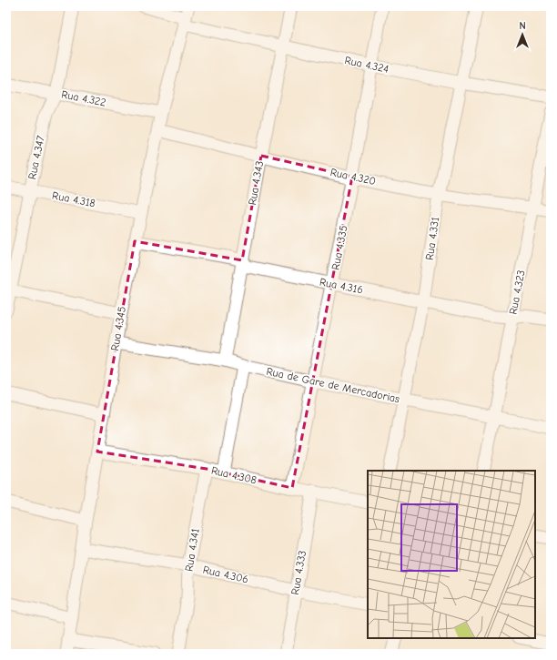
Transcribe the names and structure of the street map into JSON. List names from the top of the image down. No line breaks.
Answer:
{"streets":{"street":["Rua 4.324","Rua 4.322","Rua 4.347","Rua 4.320","Rua 4.343","Rua 4.318","Rua 4.331","Rua 4.335","Rua 4.316","Rua 4.323","Rua 4.345","Rua de Gare de Mercadorias","Rua 4.308","Rua 4.341","Rua 4.333","Rua 4.306"]},"crossings":[["Rua 4.324","Rua 4.343"],["Rua 4.324","Rua 4.331"],["Rua 4.324","Rua 4.335"],["Rua 4.324","Rua 4.345"],["Rua 4.322","Rua 4.347"],["Rua 4.322","Rua 4.345"],["Rua 4.347","Rua 4.318"],["Rua 4.320","Rua 4.343"],["Rua 4.320","Rua 4.331"],["Rua 4.320","Rua 4.335"],["Rua 4.320","Rua 4.323"],["Rua 4.320","Rua 4.345"],["Rua 4.343","Rua 4.316"],["Rua 4.343","Rua de Gare de Mercadorias"],["Rua 4.318","Rua 4.345"],["Rua 4.331","Rua 4.316"],["Rua 4.331","Rua de Gare de Mercadorias"],["Rua 4.335","Rua 4.316"],["Rua 4.335","Rua de Gare de Mercadorias"],["Rua 4.335","Rua 4.308"],["Rua 4.316","Rua 4.323"],["Rua 4.316","Rua 4.345"],["Rua 4.323","Rua de Gare de Mercadorias"],["Rua 4.345","Rua de Gare de Mercadorias"],["Rua 4.345","Rua 4.308"],["Rua 4.345","Rua 4.306"],["Rua 4.308","Rua 4.341"],["Rua 4.308","Rua 4.333"],["Rua 4.341","Rua 4.306"],["Rua 4.333","Rua 4.306"]],"north":"top"}
